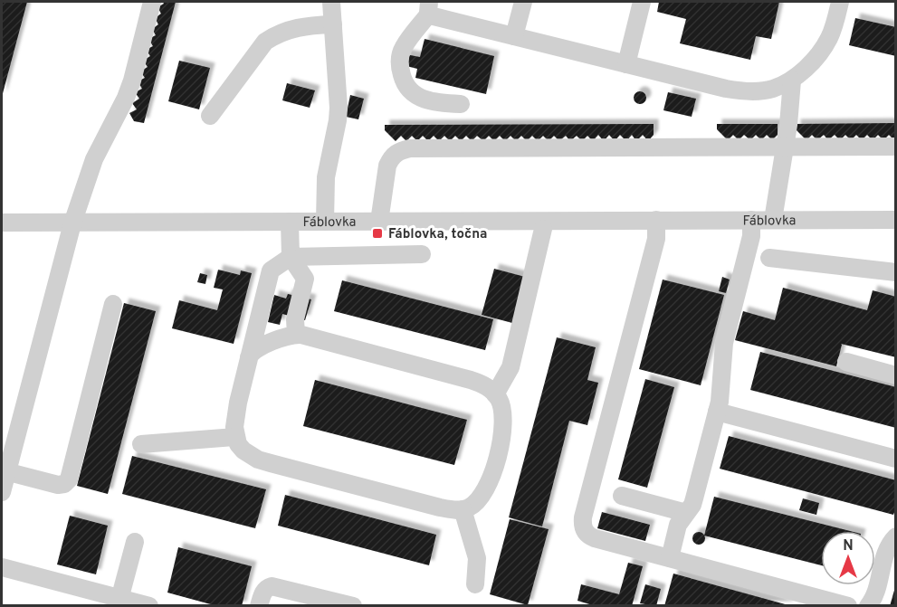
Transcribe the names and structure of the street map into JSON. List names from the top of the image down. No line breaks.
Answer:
{"streets":{"street":["Fáblovka"]},"places":{"transit":["Fáblovka, točna"]},"north":"top"}
